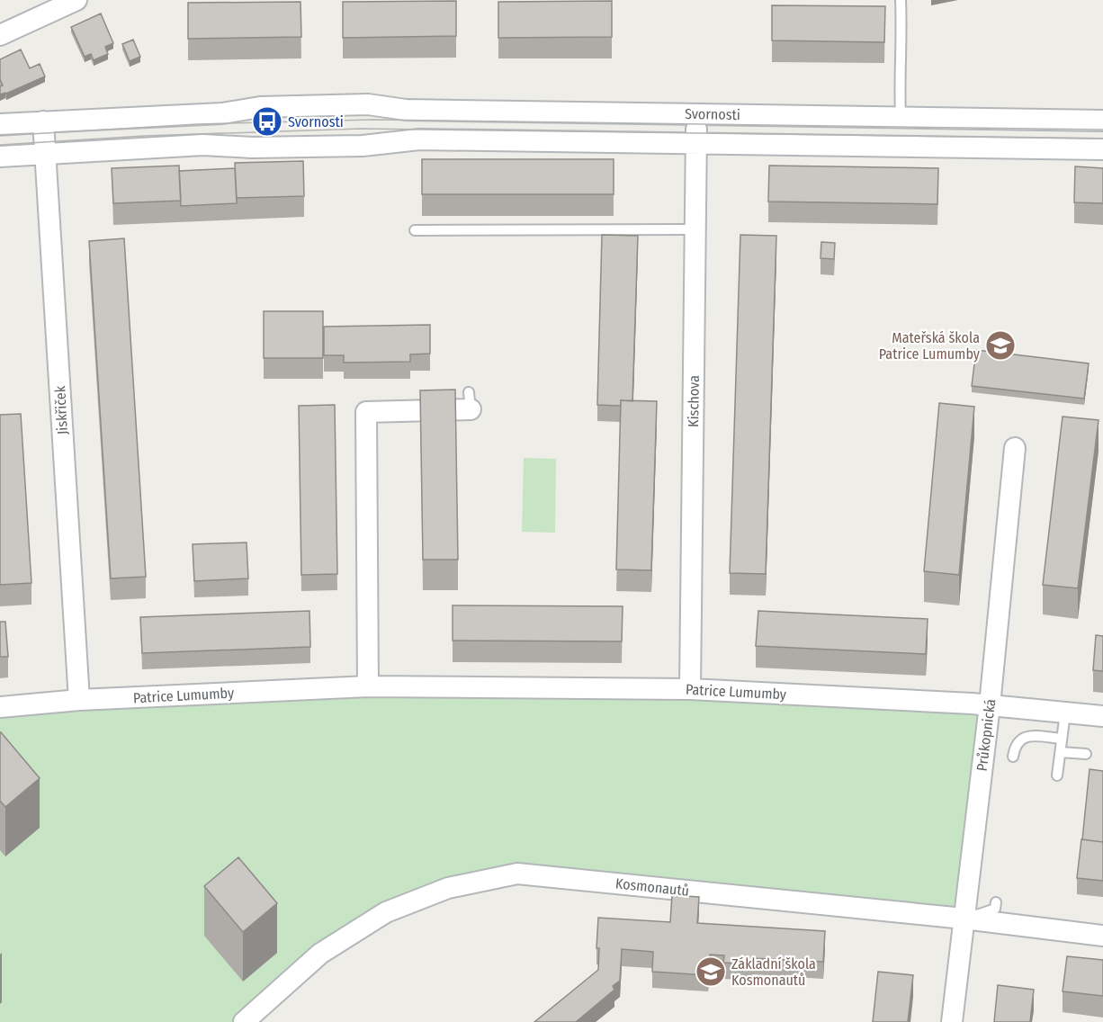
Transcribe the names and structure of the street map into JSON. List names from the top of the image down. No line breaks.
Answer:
{"streets":{"street":["Svornosti","Kischova","Jiskřiček","Patrice Lumumby","Průkopnická","Kosmonautů"]},"crossings":[["Svornosti","Kischova"],["Svornosti","Jiskřiček"],["Kischova","Patrice Lumumby"],["Jiskřiček","Patrice Lumumby"],["Patrice Lumumby","Průkopnická"],["Průkopnická","Kosmonautů"]],"places":{"bus stop":["Svornosti"],"school or university":["Mateřská škola Patrice Lumumby","Základní škola Kosmonautů"]}}
